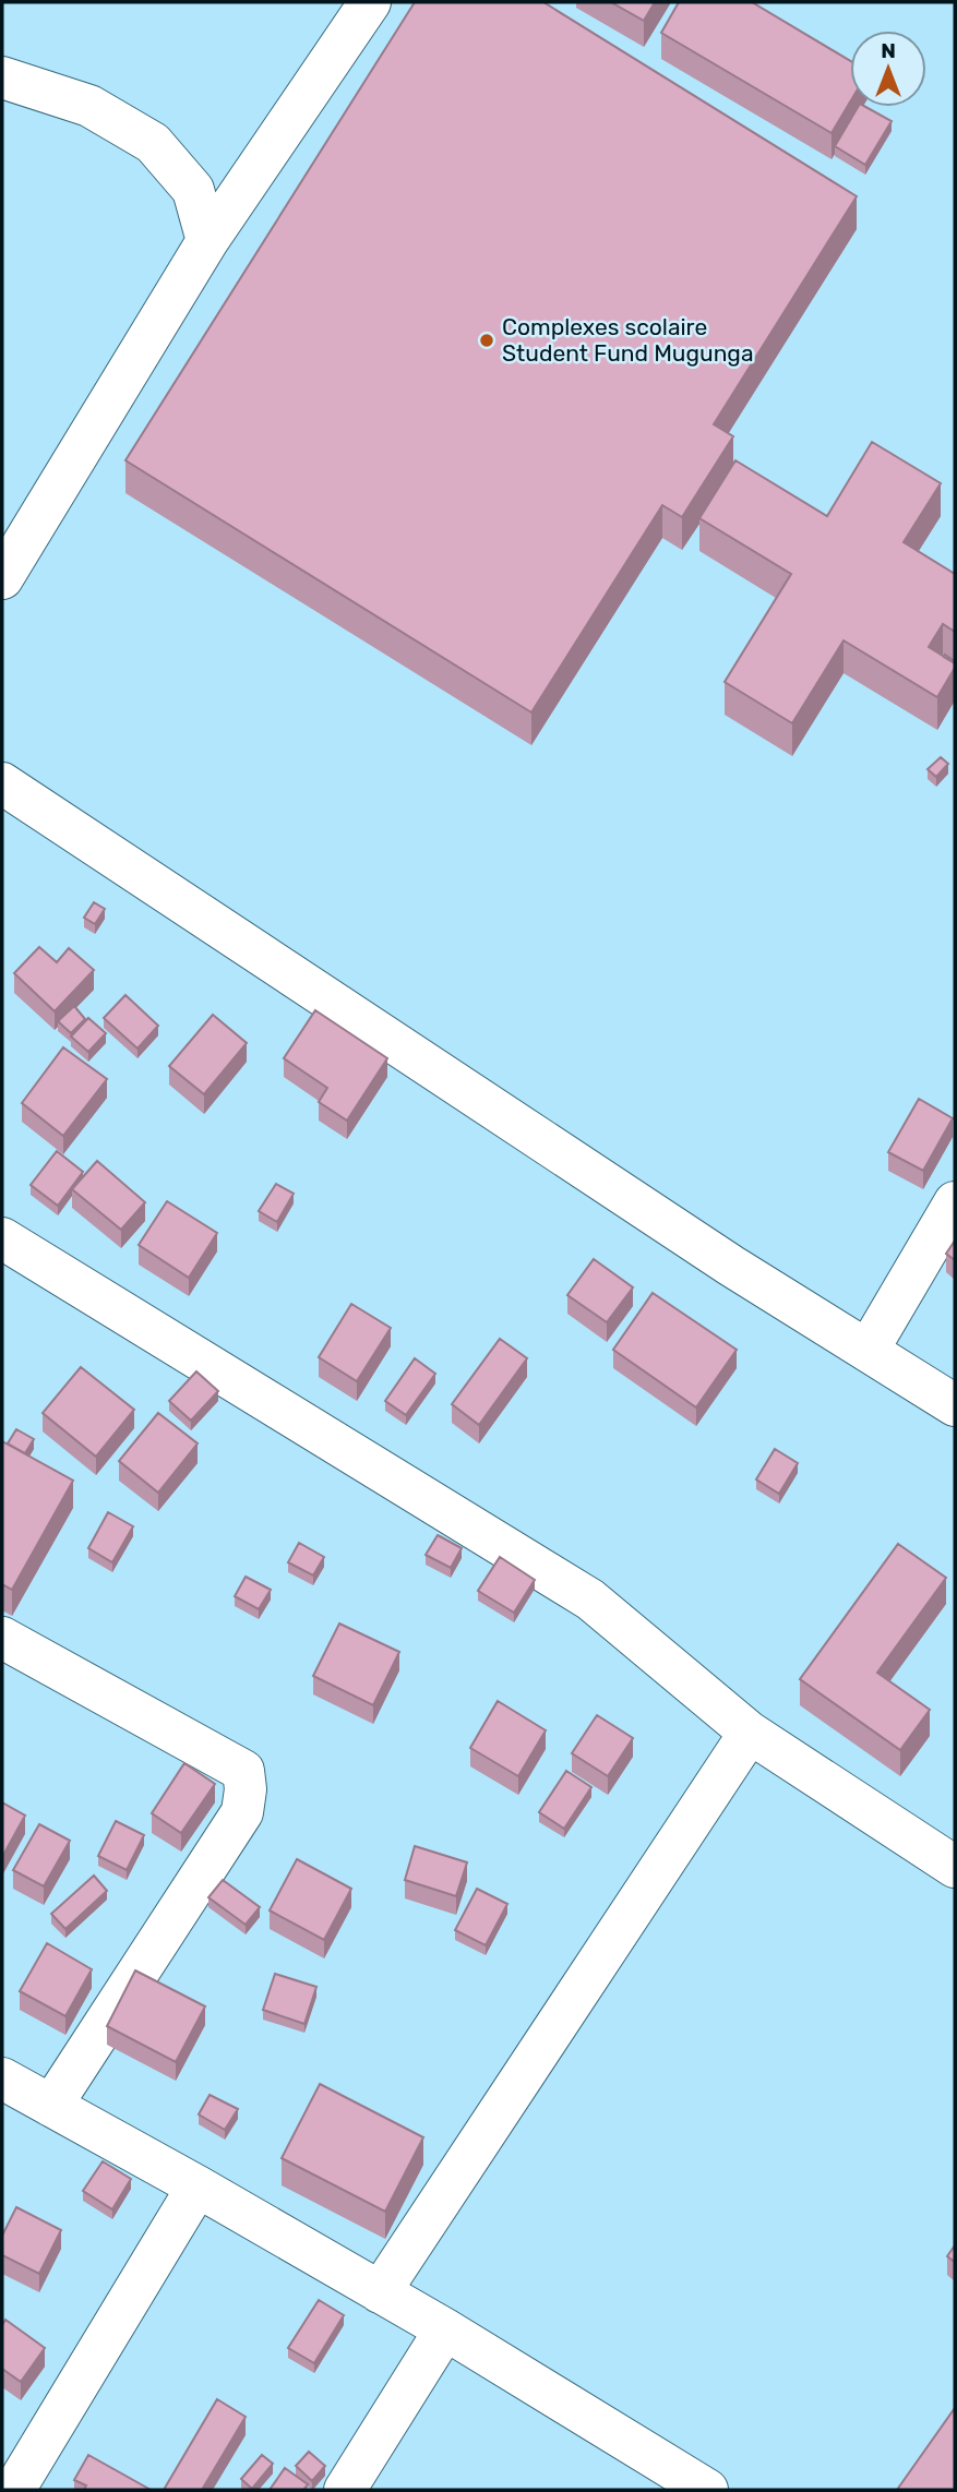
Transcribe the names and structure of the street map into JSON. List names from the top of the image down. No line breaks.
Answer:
{"places":["Complexes scolaire Student Fund Mugunga"],"north":"top"}
